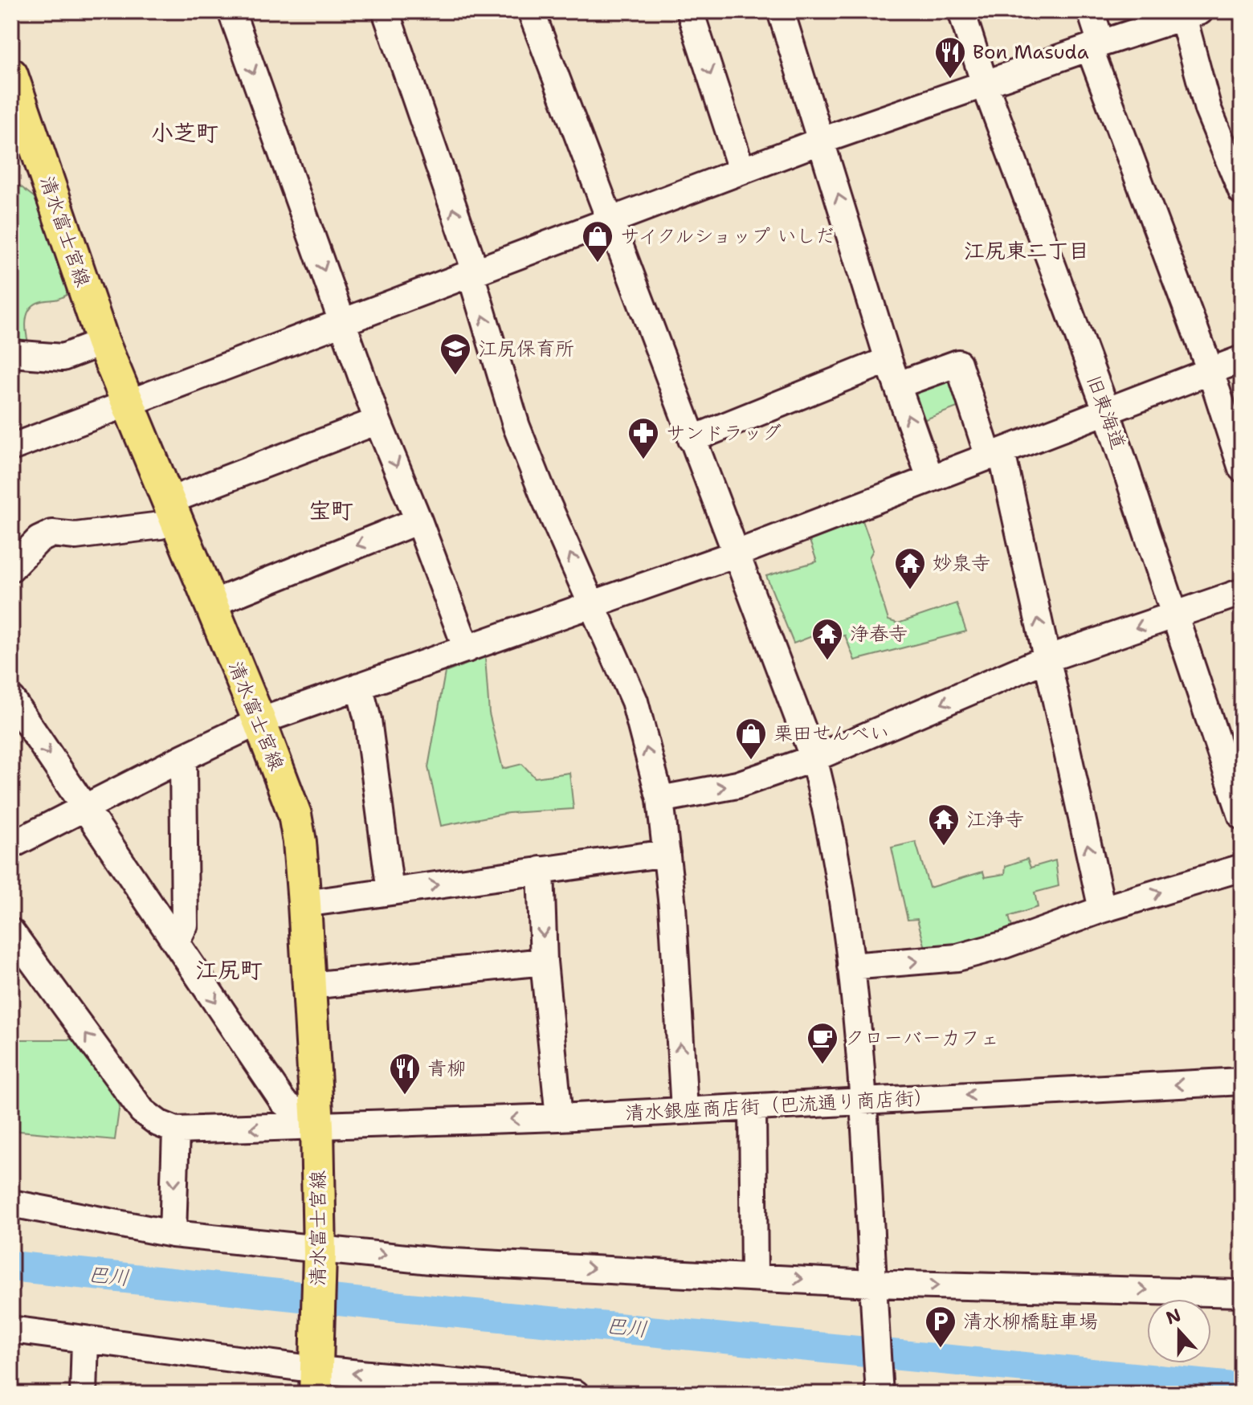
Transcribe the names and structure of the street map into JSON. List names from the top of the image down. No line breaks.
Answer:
{"streets":{"main road":["清水富士宮線"],"street":["旧東海道","清水銀座商店街（巴流通り商店街）"]},"crossings":[["清水富士宮線","清水銀座商店街（巴流通り商店街）"]],"districts":["小芝町","江尻東二丁目","宝町","江尻町"],"water":["巴川"],"places":{"restaurant":["Bon Masuda","青柳"],"shop":["サイクルショップ いしだ","栗田せんべい"],"school or university":["江尻保育所"],"pharmacy":["サンドラッグ"],"temple":["妙泉寺","浄春寺","江浄寺"],"cafe":["クローバーカフェ"],"parking":["清水柳橋駐車場"]},"north":"top"}
